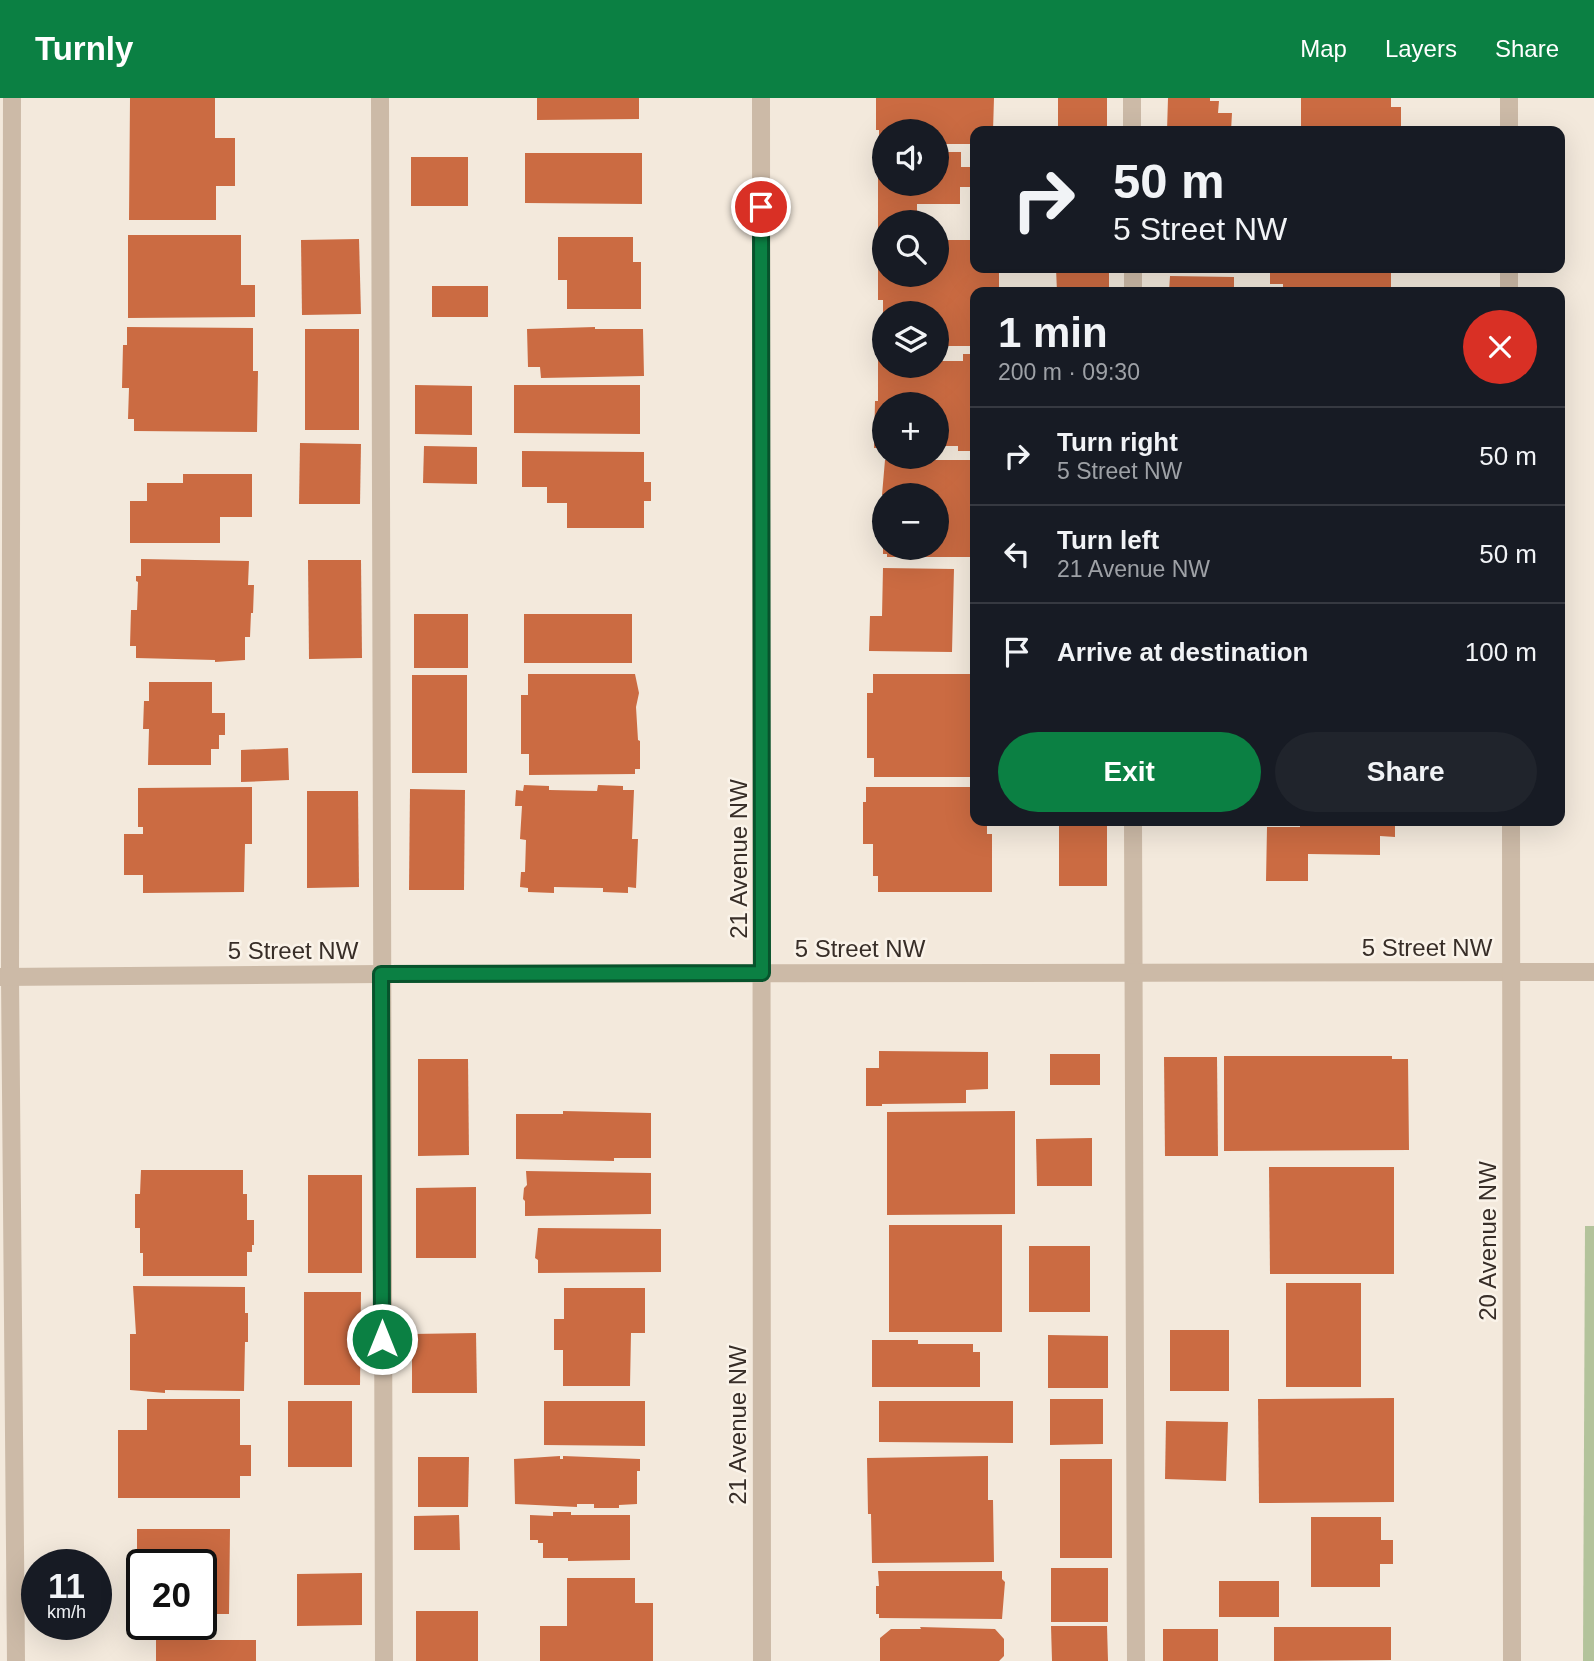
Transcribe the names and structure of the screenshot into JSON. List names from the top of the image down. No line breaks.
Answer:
{"streets":{"street":["21 Avenue NW","5 Street NW","20 Avenue NW"]},"crossings":[["21 Avenue NW","5 Street NW"],["5 Street NW","20 Avenue NW"]],"page":{"header":"Turnly","nav":["Map","Layers","Share"],"map_buttons":["+","−"],"turn":["50 m","5 Street NW"],"heading":["1 min","200 m · 09:30"],"list":[{"name":"Turn right","note":"5 Street NW","value":"50 m"},{"name":"Turn left","note":"21 Avenue NW","value":"50 m"},{"name":"Arrive at destination","value":"100 m"}],"buttons":["Exit","Share"],"speed":"11 km/h","limit":"20"}}
